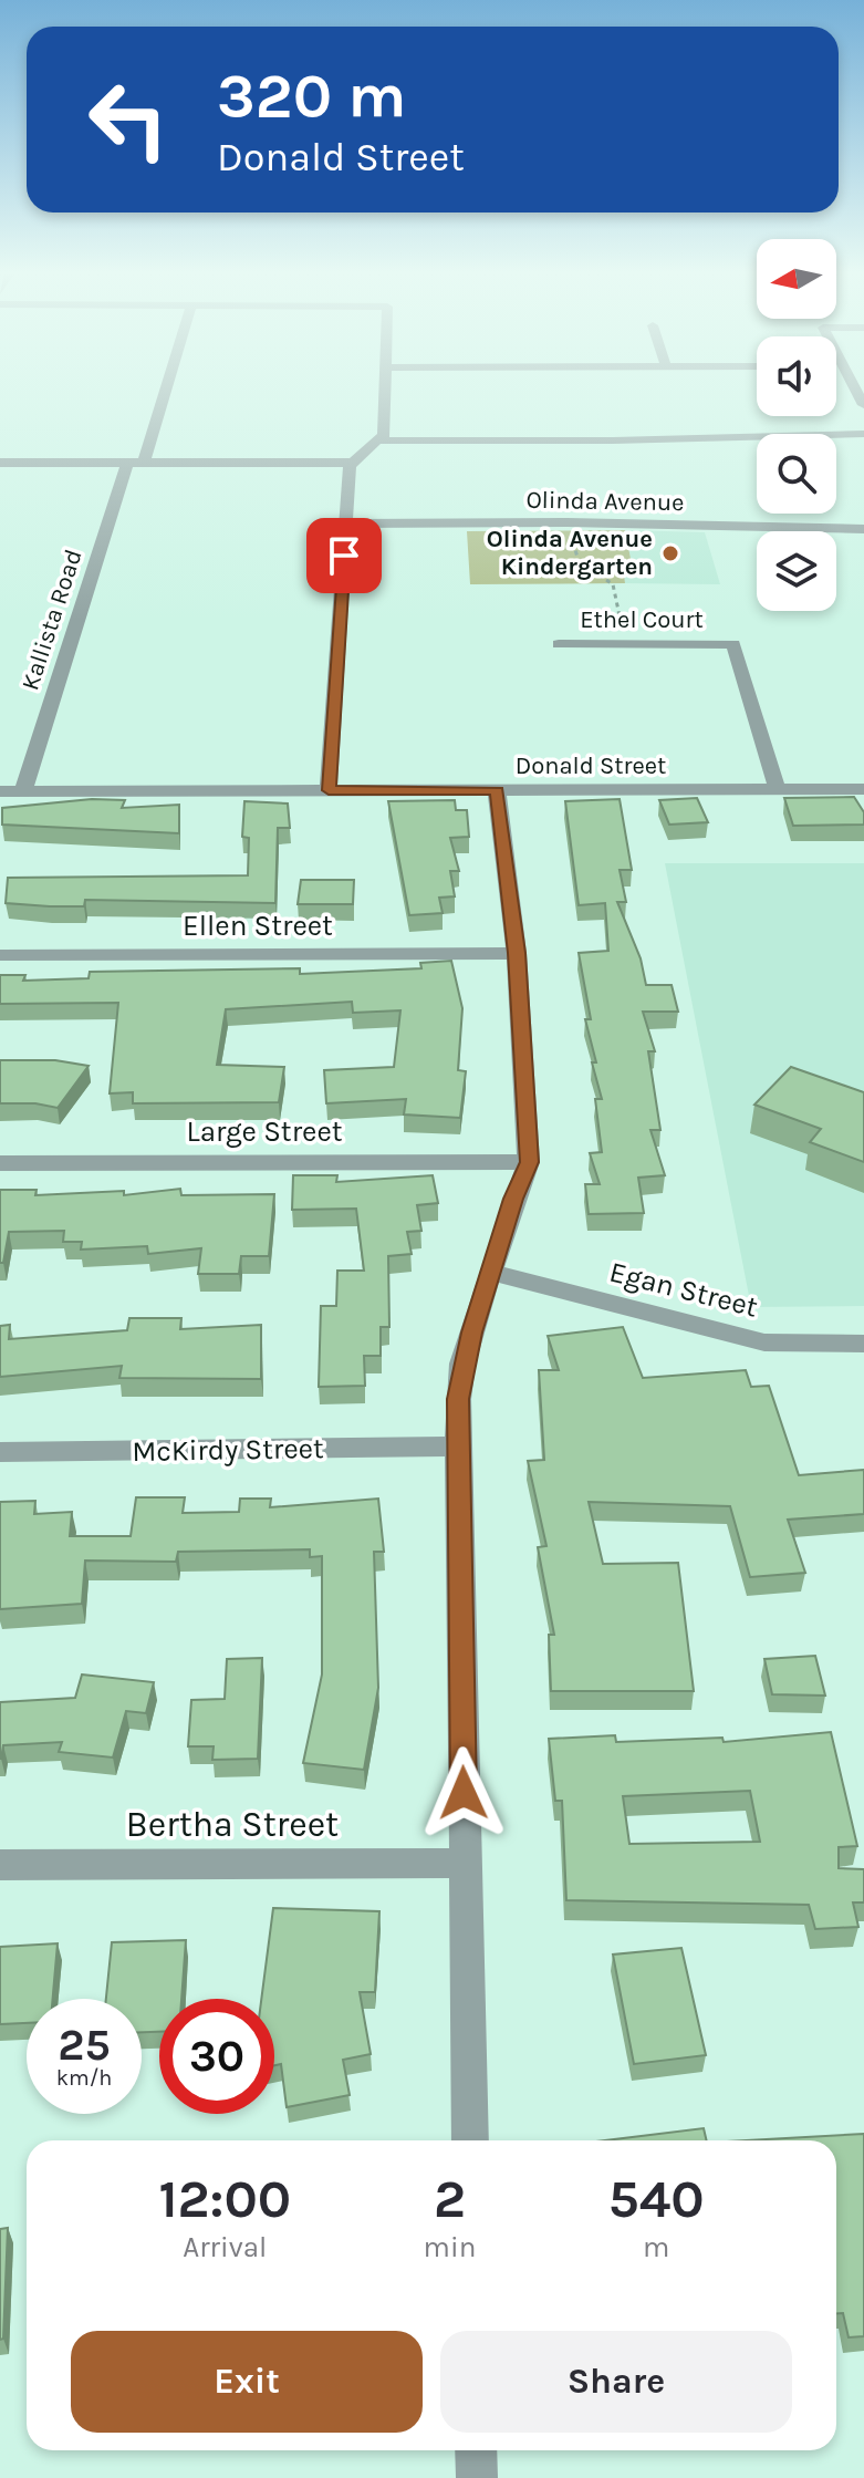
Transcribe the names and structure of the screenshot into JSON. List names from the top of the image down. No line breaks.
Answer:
{"streets":{"street":["Olinda Avenue","Kallista Road","Ethel Court","Donald Street","Ellen Street","Large Street","Egan Street","McKirdy Street","Bertha Street"]},"crossings":[["Kallista Road","Donald Street"],["Ethel Court","Donald Street"]],"places":["Olinda Avenue Kindergarten"],"north":"left","page":{"turn":["320 m","Donald Street"],"speed":"25 km/h","limit":"30","eta":["12:00","Arrival","2","min","540","m"],"buttons":["Exit","Share"]}}
